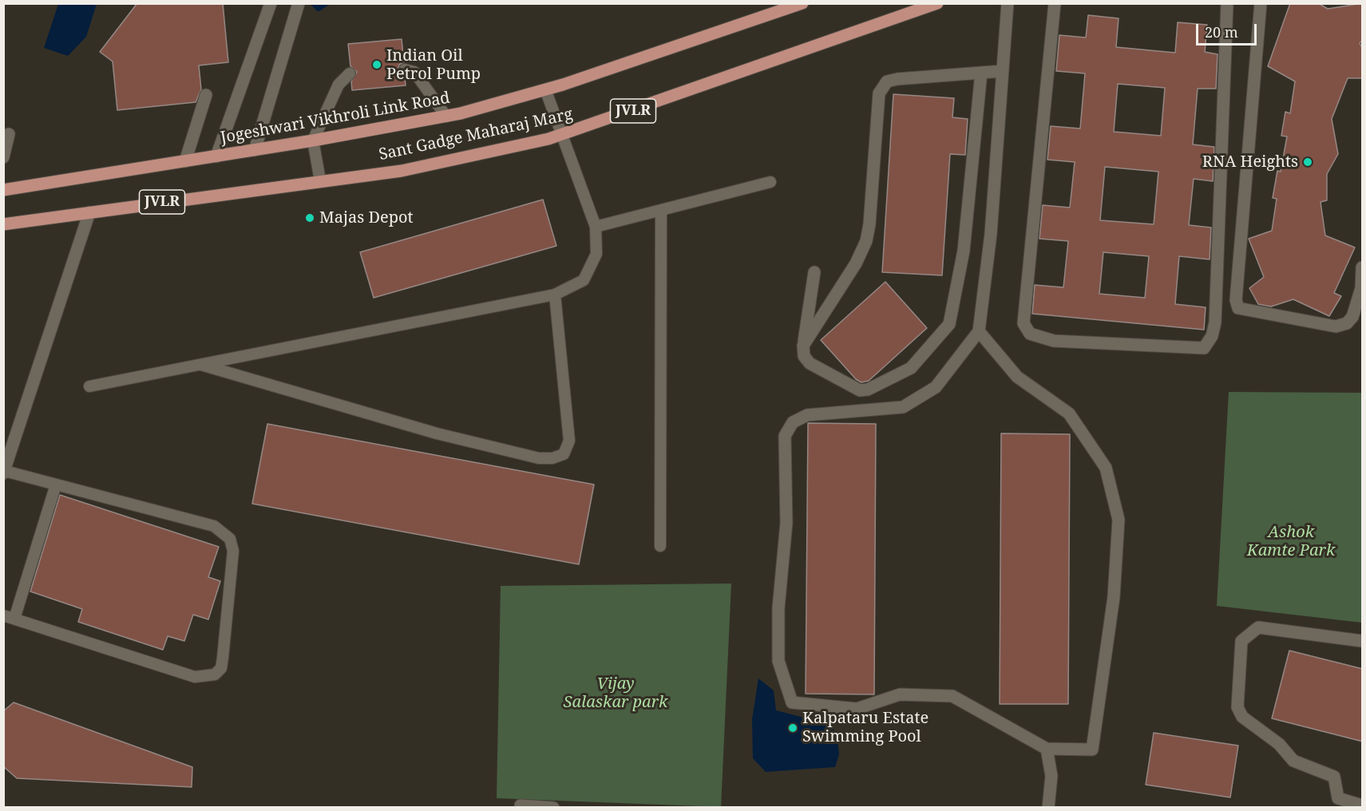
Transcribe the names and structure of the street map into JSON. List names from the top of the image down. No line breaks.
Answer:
{"streets":{"main road":["JVLR","Jogeshwari Vikhroli Link Road","Sant Gadge Maharaj Marg"]},"parks":["Ashok Kamte Park","Vijay Salaskar park"],"places":["Indian Oil Petrol Pump","RNA Heights","Majas Depot","Kalpataru Estate Swimming Pool"],"scale_bar":"20 m"}
